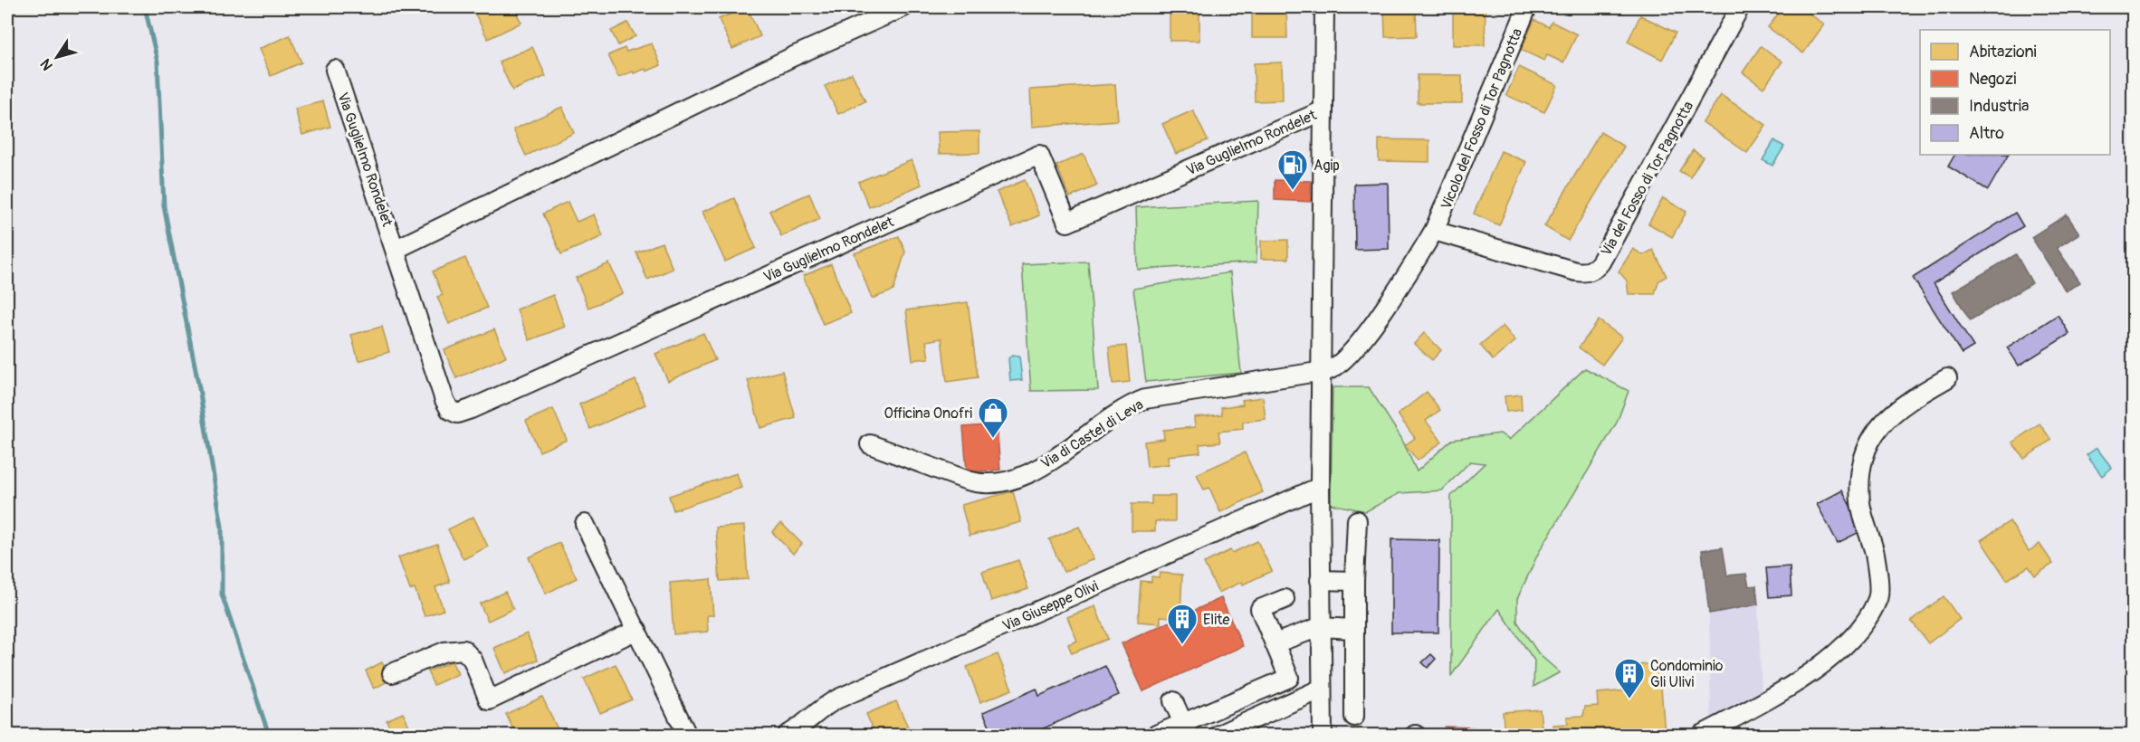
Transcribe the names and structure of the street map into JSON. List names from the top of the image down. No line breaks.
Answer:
{"streets":{"street":["Vicolo del Fosso di Tor Pagnotta","Via Guglielmo Rondelet","Via del Fosso di Tor Pagnotta","Via di Castel di Leva","Via Giuseppe Olivi"]},"crossings":[["Vicolo del Fosso di Tor Pagnotta","Via del Fosso di Tor Pagnotta"]],"places":{"fuel station":["Agip"],"shop":["Officina Onofri"],"building":["Elite","Condominio Gli Ulivi"]},"legend":["Abitazioni","Negozi","Industria","Altro"],"north":"bottom left"}
